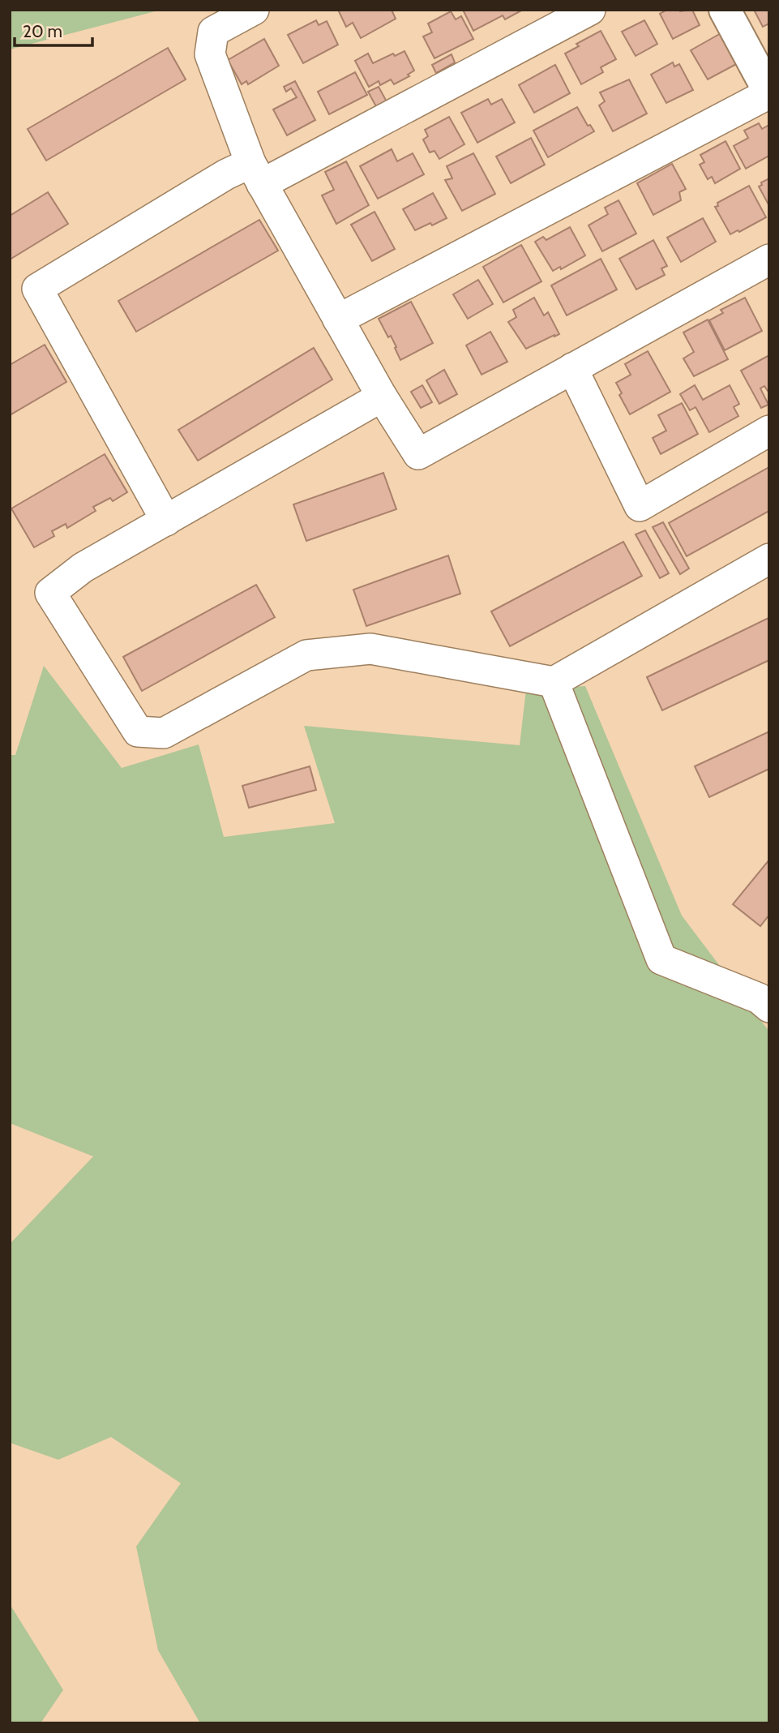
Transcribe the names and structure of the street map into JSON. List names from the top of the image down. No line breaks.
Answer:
{"scale_bar":"20 m"}
